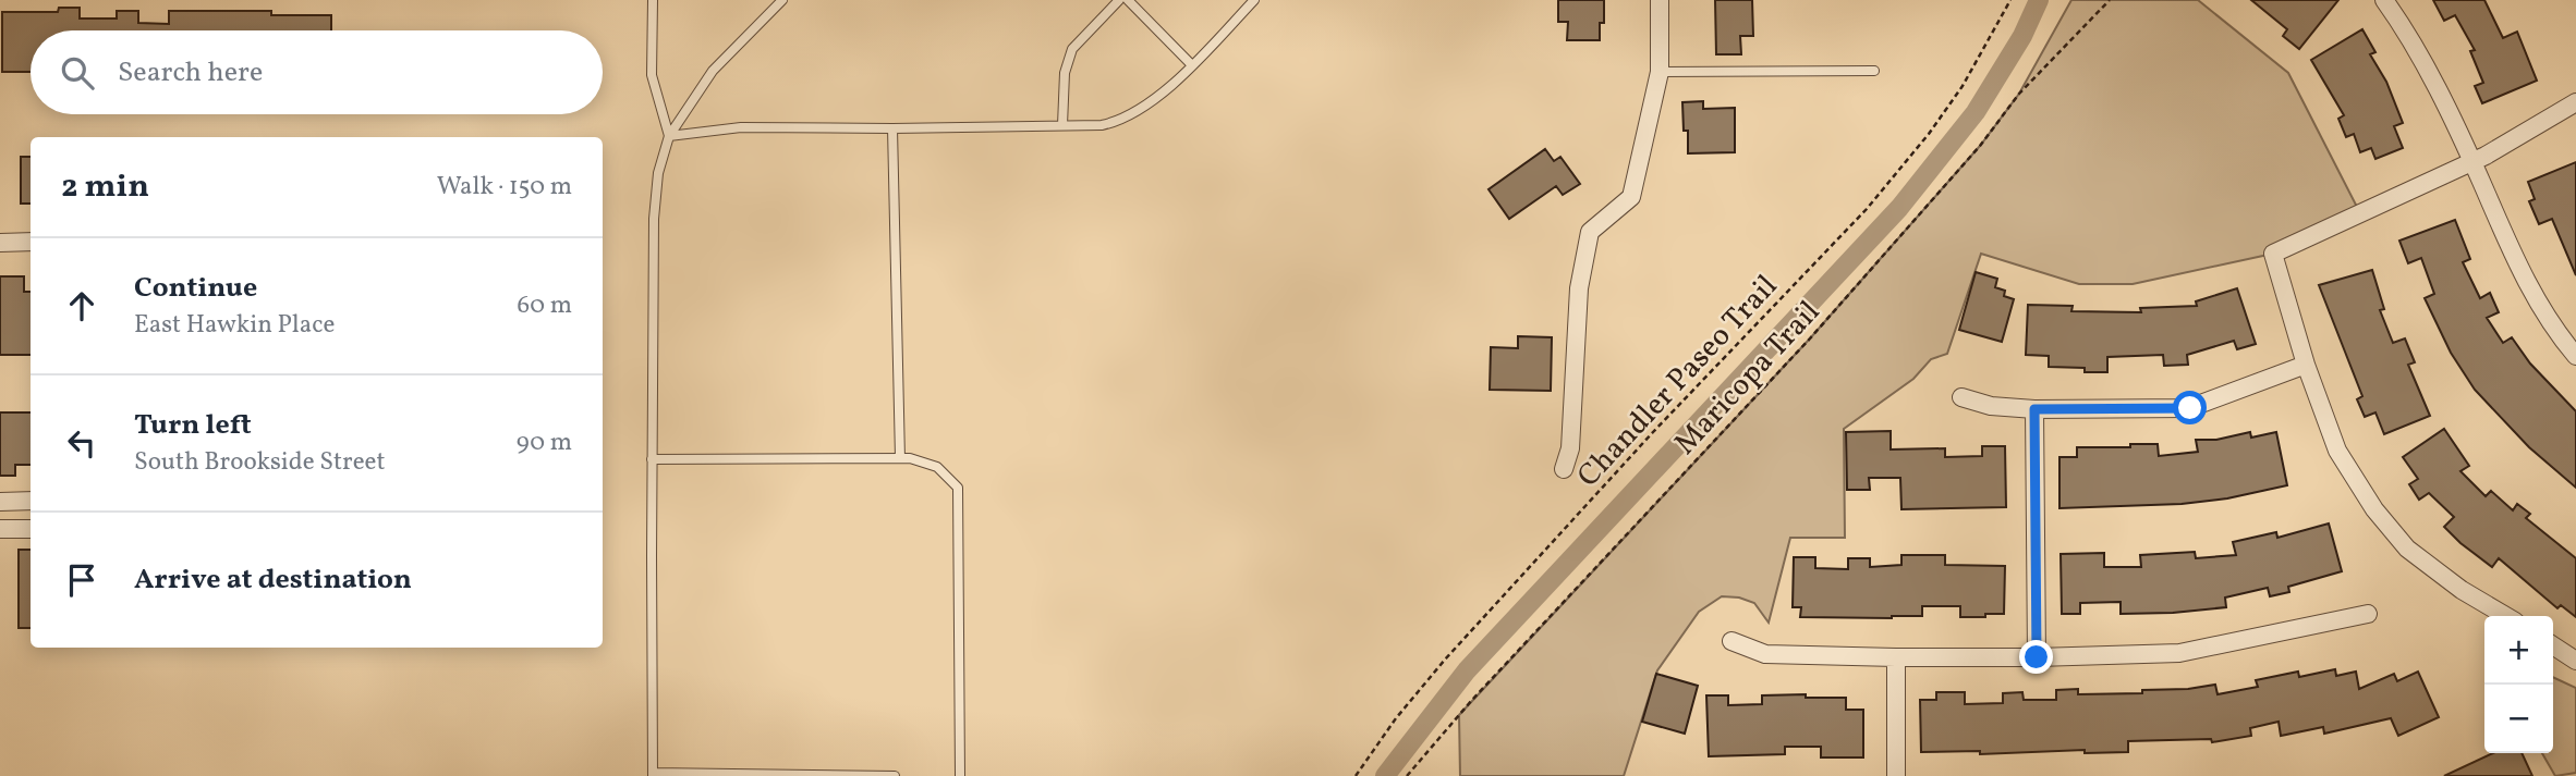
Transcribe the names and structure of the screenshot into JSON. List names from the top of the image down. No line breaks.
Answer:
{"streets":{"path":["Maricopa Trail","Chandler Paseo Trail"]},"page":{"search":"Search here","heading":["2 min","Walk · 150 m"],"list":[["Continue","East Hawkin Place","60 m"],["Turn left","South Brookside Street","90 m"],"Arrive at destination"],"map_buttons":["+","−"]}}
